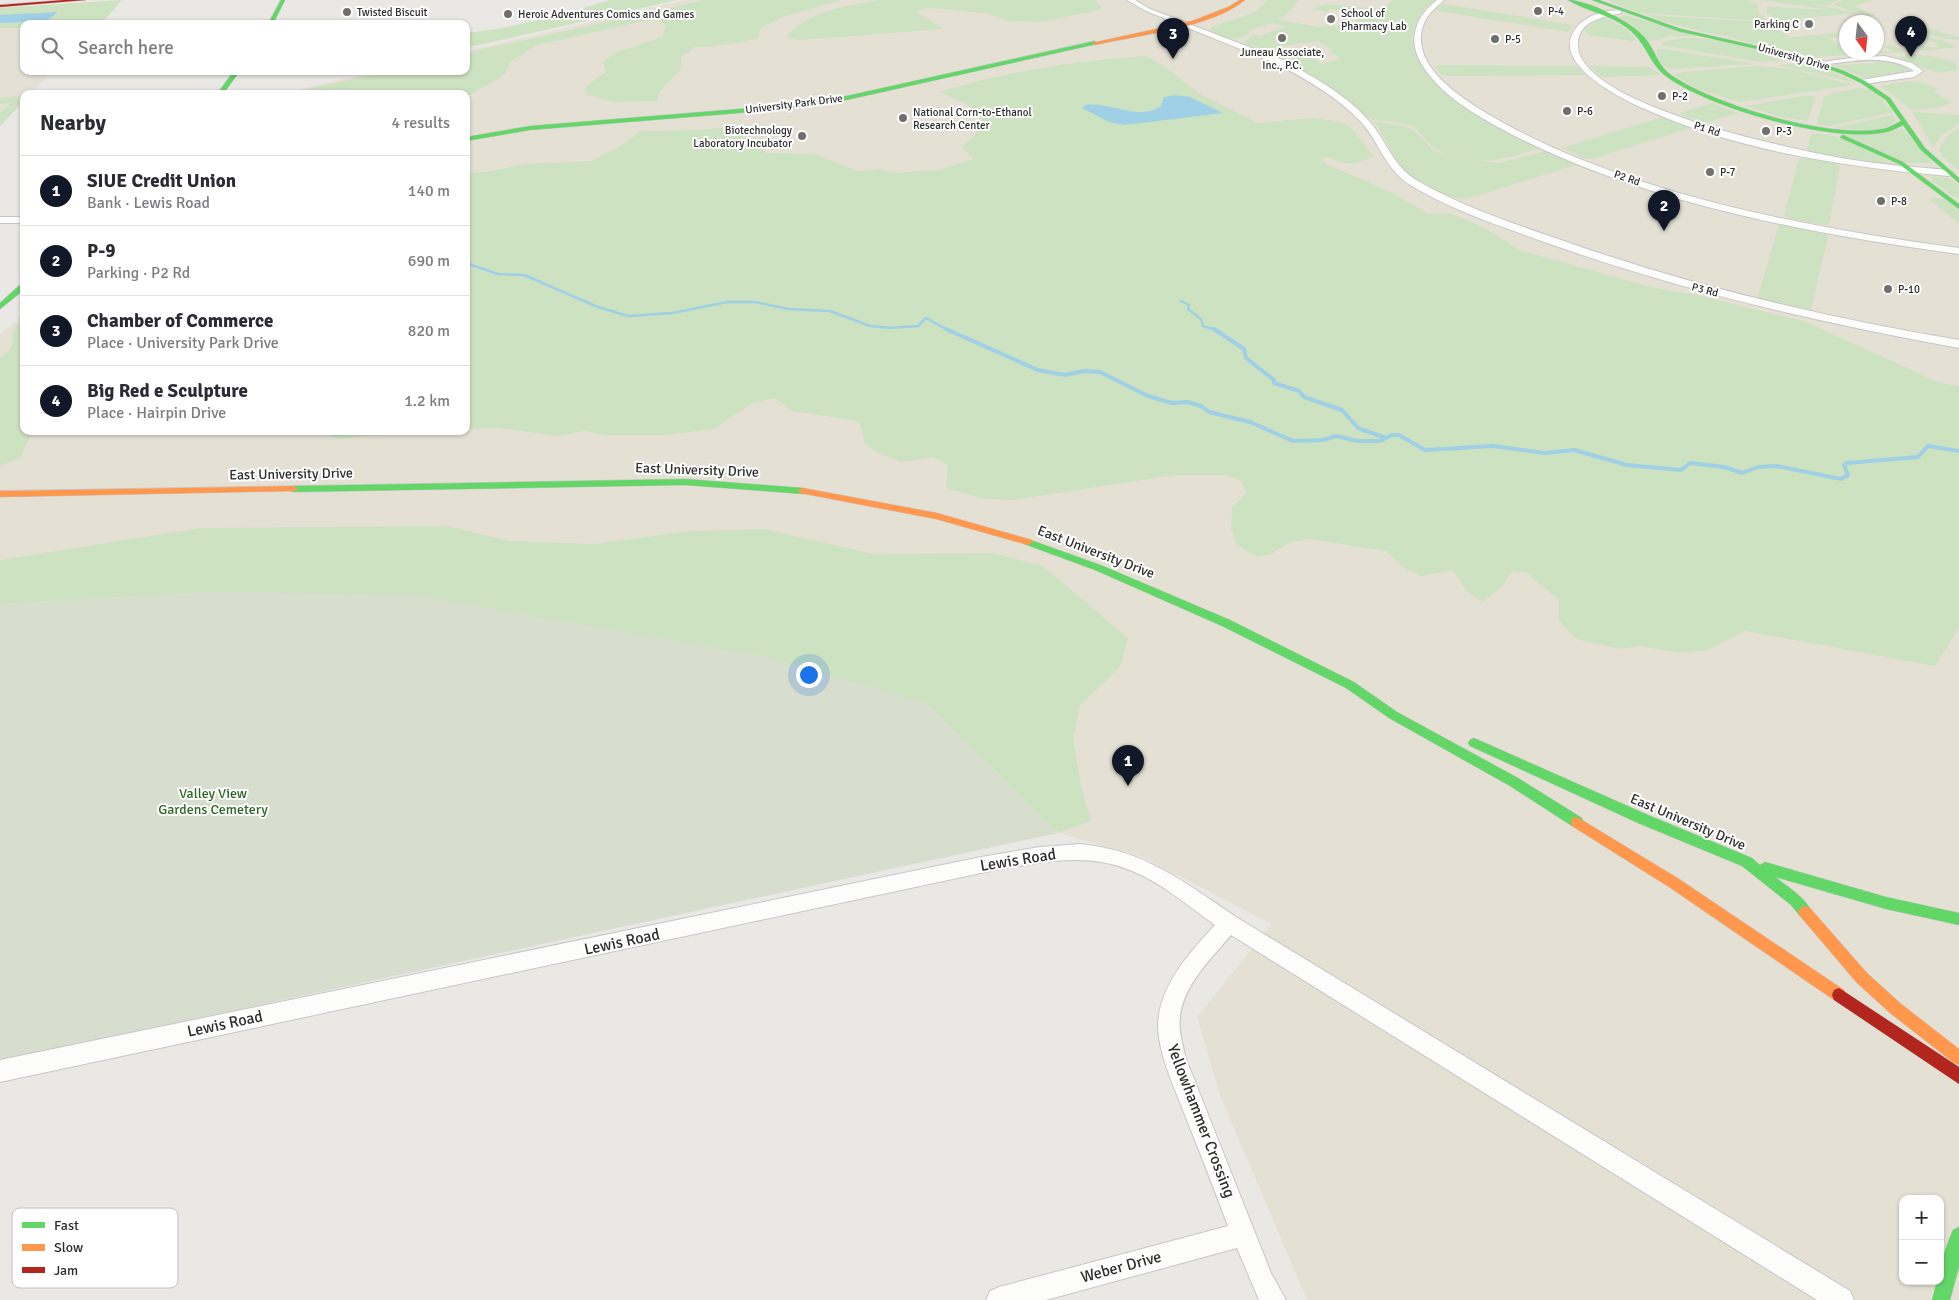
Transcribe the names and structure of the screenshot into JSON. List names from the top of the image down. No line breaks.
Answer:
{"streets":{"main road":["University Drive","University Park Drive","East University Drive"],"street":["P1 Rd","P2 Rd","P3 Rd","Lewis Road","Yellowhammer Crossing","Weber Drive"]},"crossings":[["University Drive","P1 Rd"],["University Park Drive","P3 Rd"],["Lewis Road","Yellowhammer Crossing"],["Yellowhammer Crossing","Weber Drive"]],"parks":["Valley View Gardens Cemetery"],"places":["P-4","Twisted Biscuit","Heroic Adventures Comics and Games","School of Pharmacy Lab","Parking C","Juneau Associate, Inc., P.C.","P-5","P-2","P-6","National Corn-to-Ethanol Research Center","P-3","Biotechnology Laboratory Incubator","P-7","P-8","P-10"],"legend":["Fast","Slow","Jam"],"north":"bottom","page":{"pins":["4","3","2","1"],"search":"Search here","heading":["Nearby","4 results"],"list":[{"mark":"1","name":"SIUE Credit Union","note":"Bank · Lewis Road","value":"140 m"},{"mark":"2","name":"P-9","note":"Parking · P2 Rd","value":"690 m"},{"mark":"3","name":"Chamber of Commerce","note":"Place · University Park Drive","value":"820 m"},{"mark":"4","name":"Big Red e Sculpture","note":"Place · Hairpin Drive","value":"1.2 km"}],"map_buttons":["+","−"]}}
